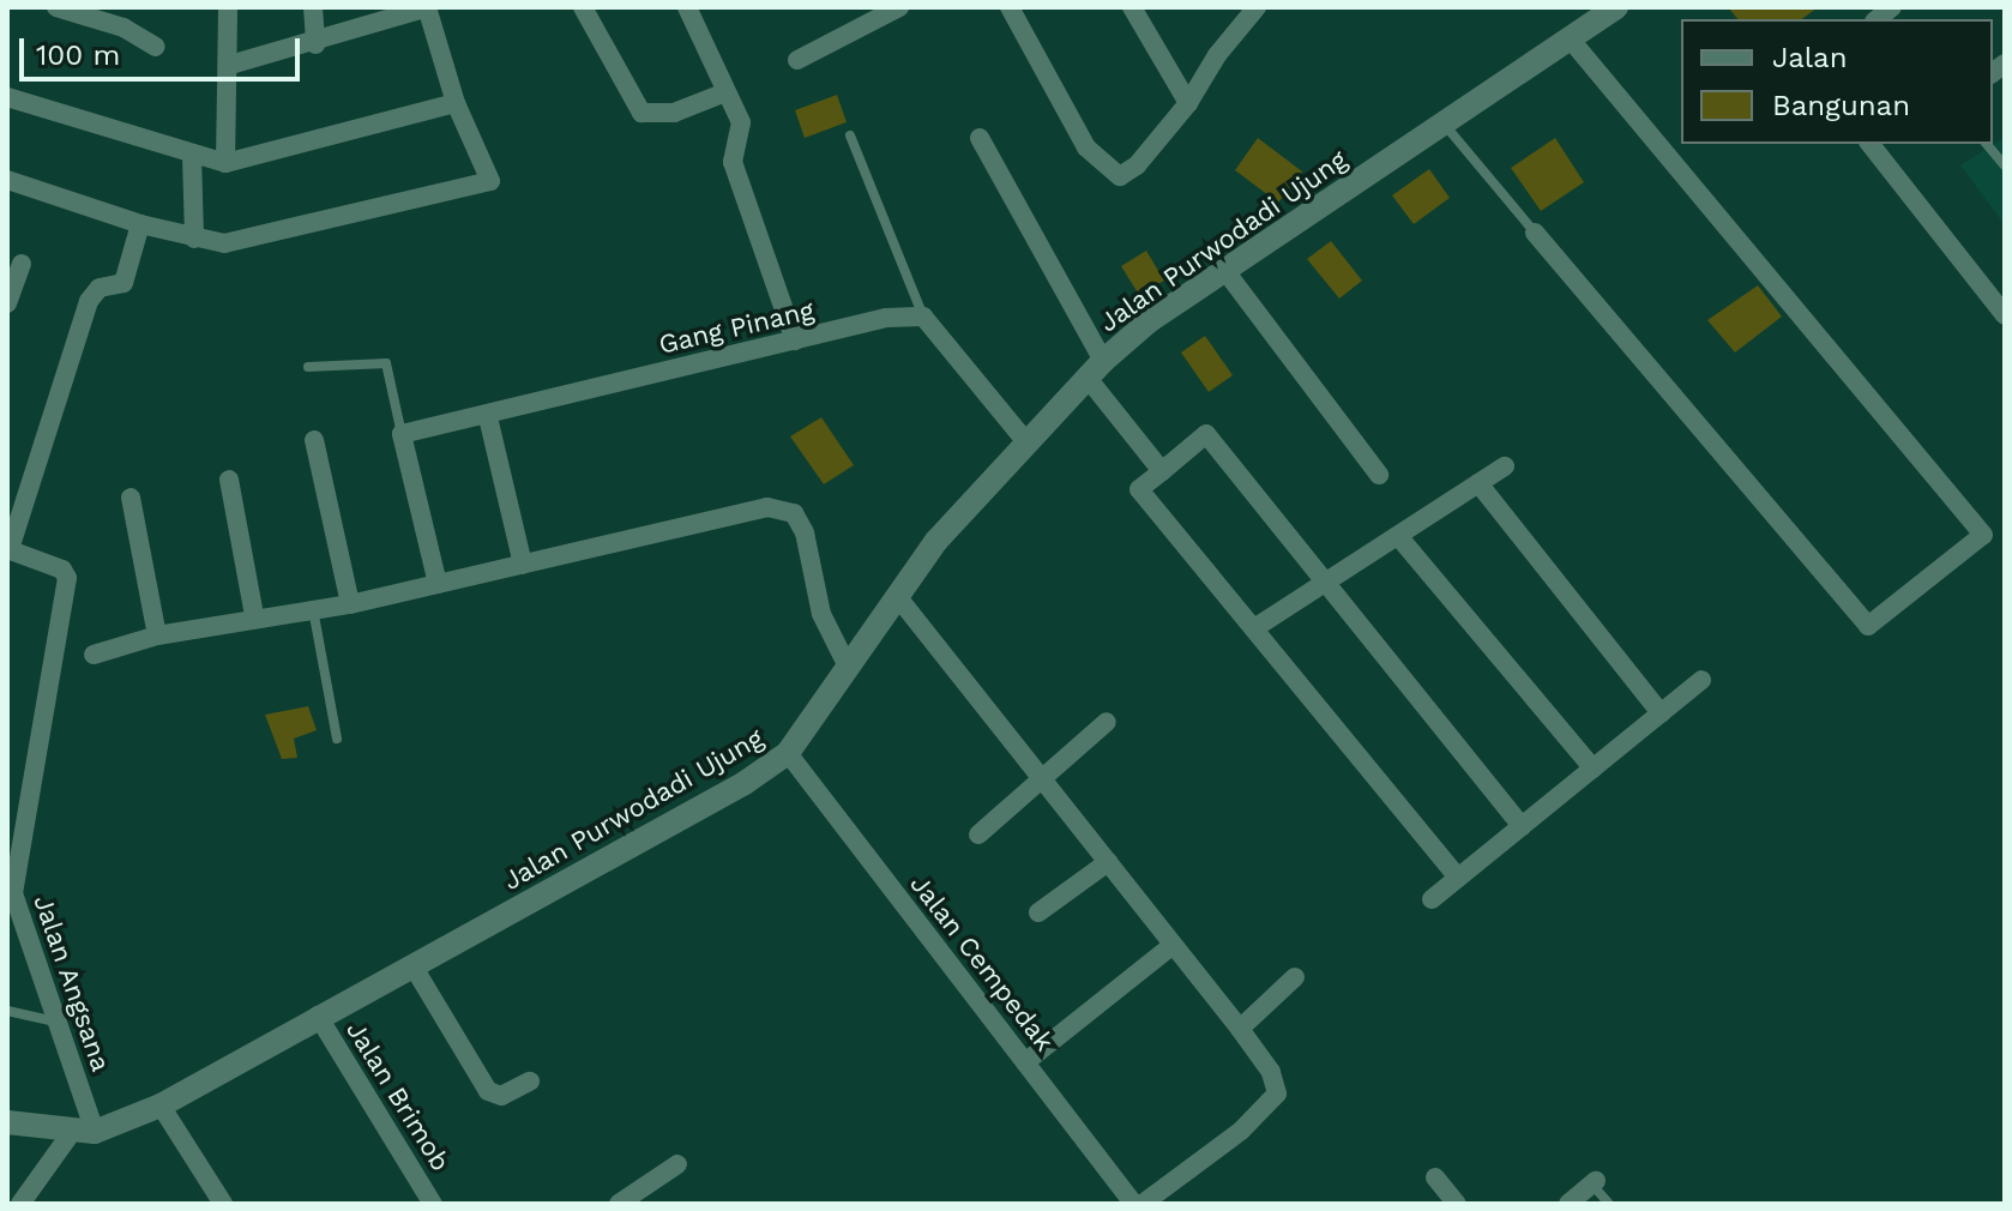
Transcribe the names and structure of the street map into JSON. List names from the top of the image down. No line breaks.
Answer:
{"streets":{"street":["Jalan Purwodadi Ujung","Gang Pinang","Jalan Cempedak","Jalan Angsana","Jalan Brimob"]},"crossings":[["Jalan Purwodadi Ujung","Jalan Cempedak"],["Jalan Purwodadi Ujung","Jalan Angsana"],["Jalan Purwodadi Ujung","Jalan Brimob"]],"legend":["Jalan","Bangunan"],"scale_bar":"100 m"}
